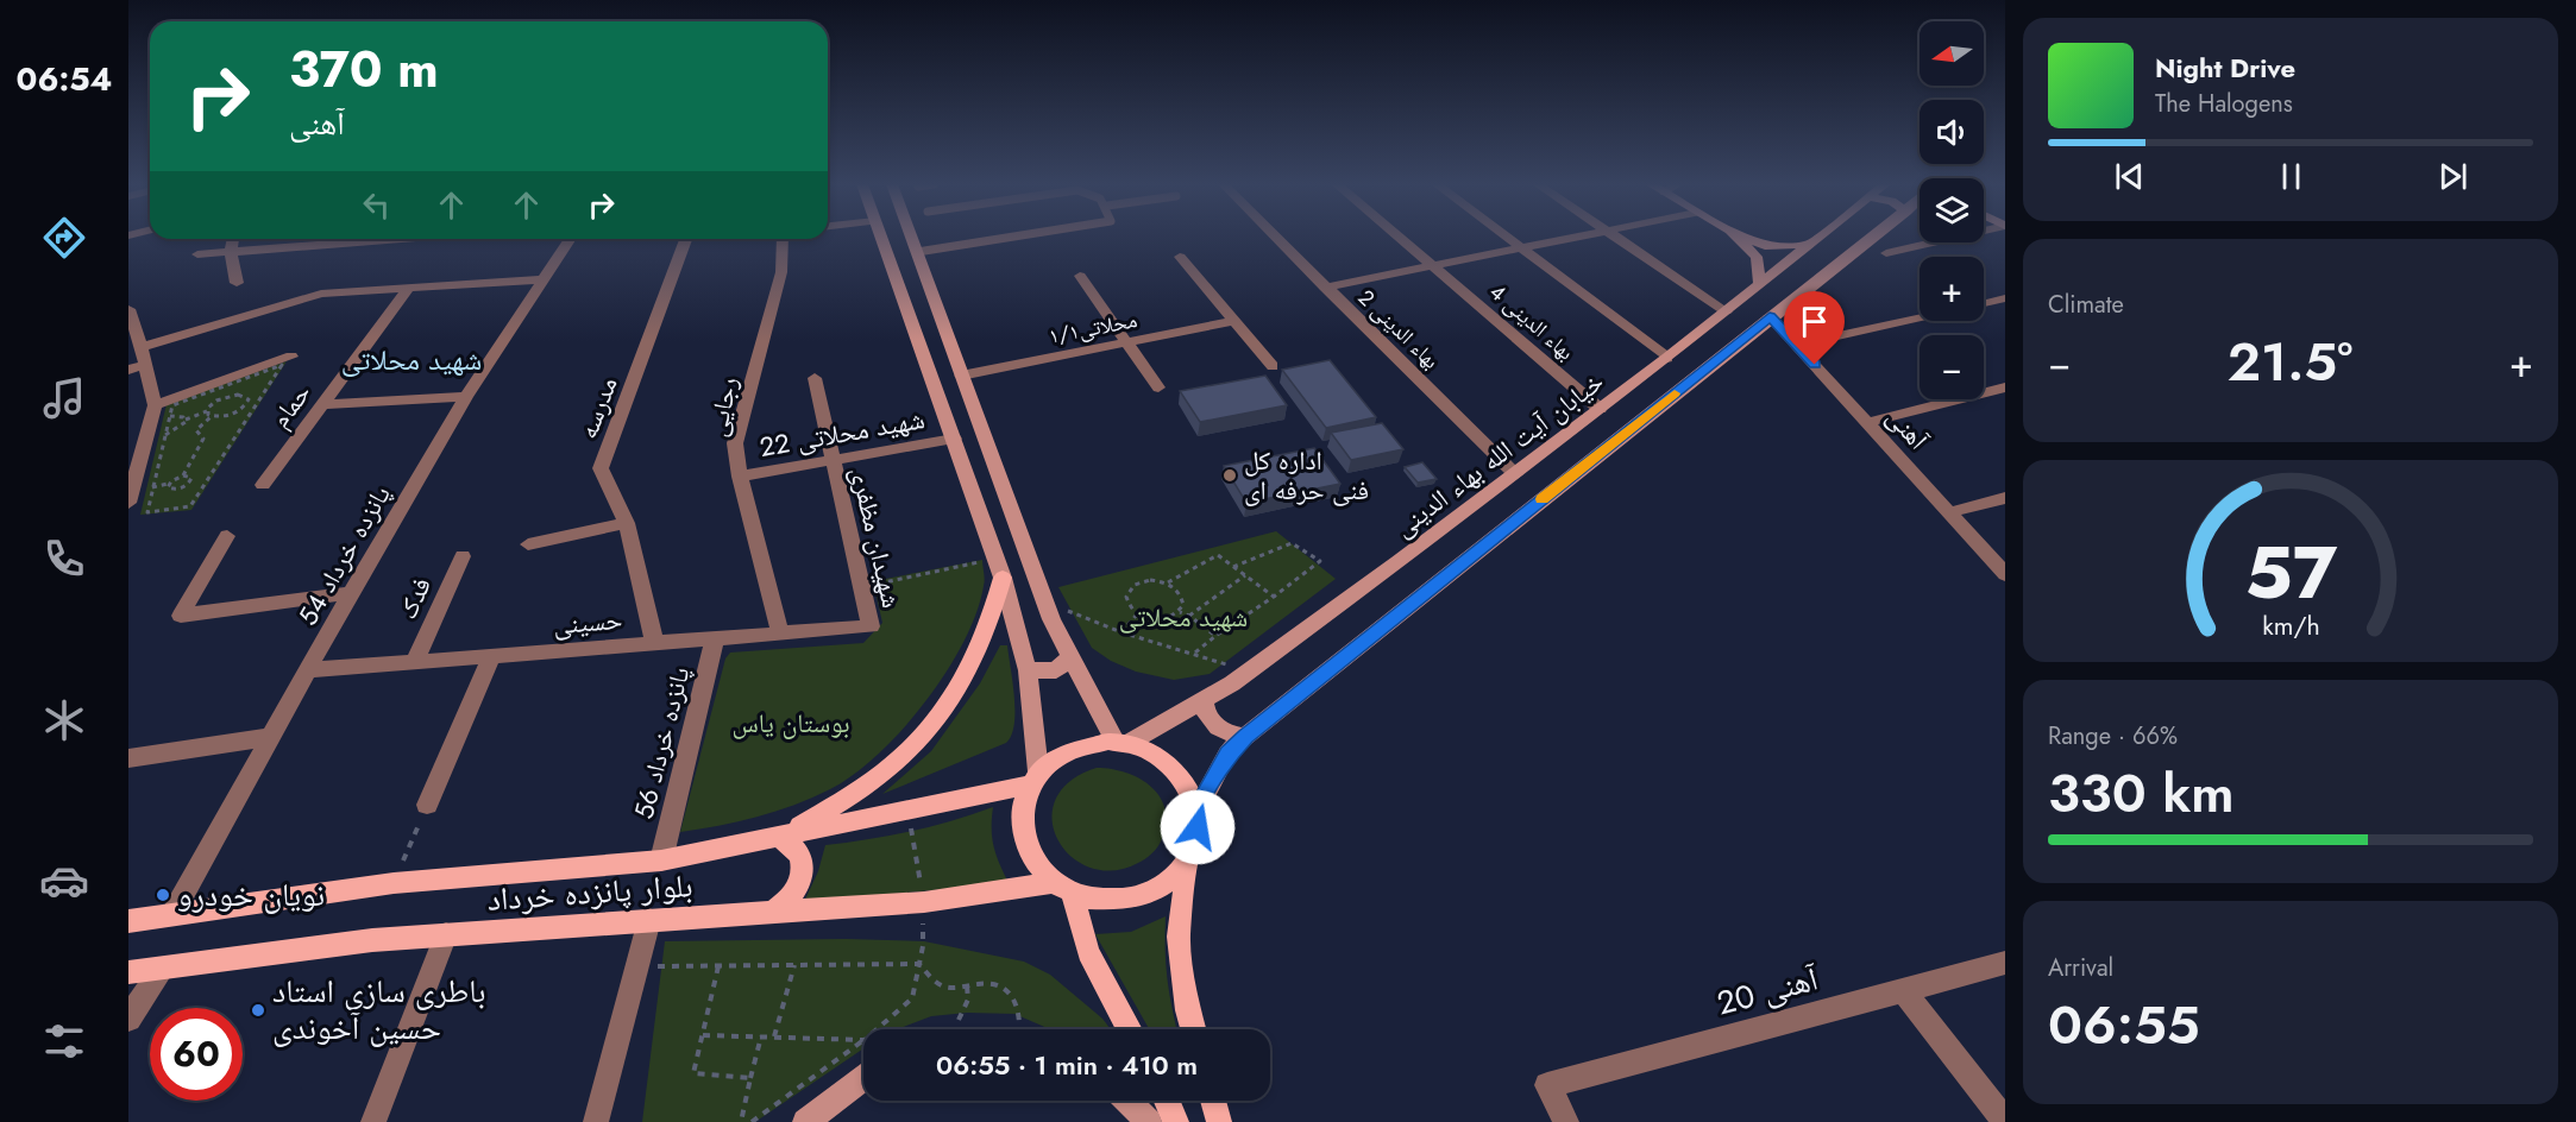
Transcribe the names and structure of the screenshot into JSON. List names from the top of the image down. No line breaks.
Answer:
{"streets":{"main road":["خیابان آیت الله بهاء الدینی","بلوار پانزده خرداد"],"street":["بهاء الدینی 4","محلاتی۱/۱","بهاء الدینی 2","حمام","رجایی","مدرسه","آهنی","شهید محلاتی 22","شهیدان مظفری","پانزده خرداد 54","فدک","حسینی","پانزده خرداد 56","آهنی 20"]},"crossings":[["بهاء الدینی 4","خیابان آیت الله بهاء الدینی"],["بهاء الدینی 2","خیابان آیت الله بهاء الدینی"],["رجایی","شهید محلاتی 22"],["رجایی","حسینی"],["مدرسه","حسینی"],["شهید محلاتی 22","شهیدان مظفری"],["خیابان آیت الله بهاء الدینی","بلوار پانزده خرداد"],["شهیدان مظفری","حسینی"],["پانزده خرداد 54","حسینی"],["پانزده خرداد 54","بلوار پانزده خرداد"],["فدک","حسینی"],["حسینی","پانزده خرداد 56"],["پانزده خرداد 56","بلوار پانزده خرداد"]],"districts":["شهید محلاتی"],"parks":["شهید محلاتی","بوستان یاس"],"places":["اداره کل فنی حرفه ای","نویان خودرو","باطری سازی استاد حسین آخوندی"],"north":"left","page":{"tabs":"06:54","map_buttons":["+","−"],"turn":["370 m","آهنی"],"song":["Night Drive","The Halogens"],"tile":["Climate",["Range · 66%","330 km"],["Arrival","06:55"]],"heat":["−","21.5°","+"],"limit":"60","trip":"06:55 · 1 min · 410 m","gauge":["57","km/h"]}}
